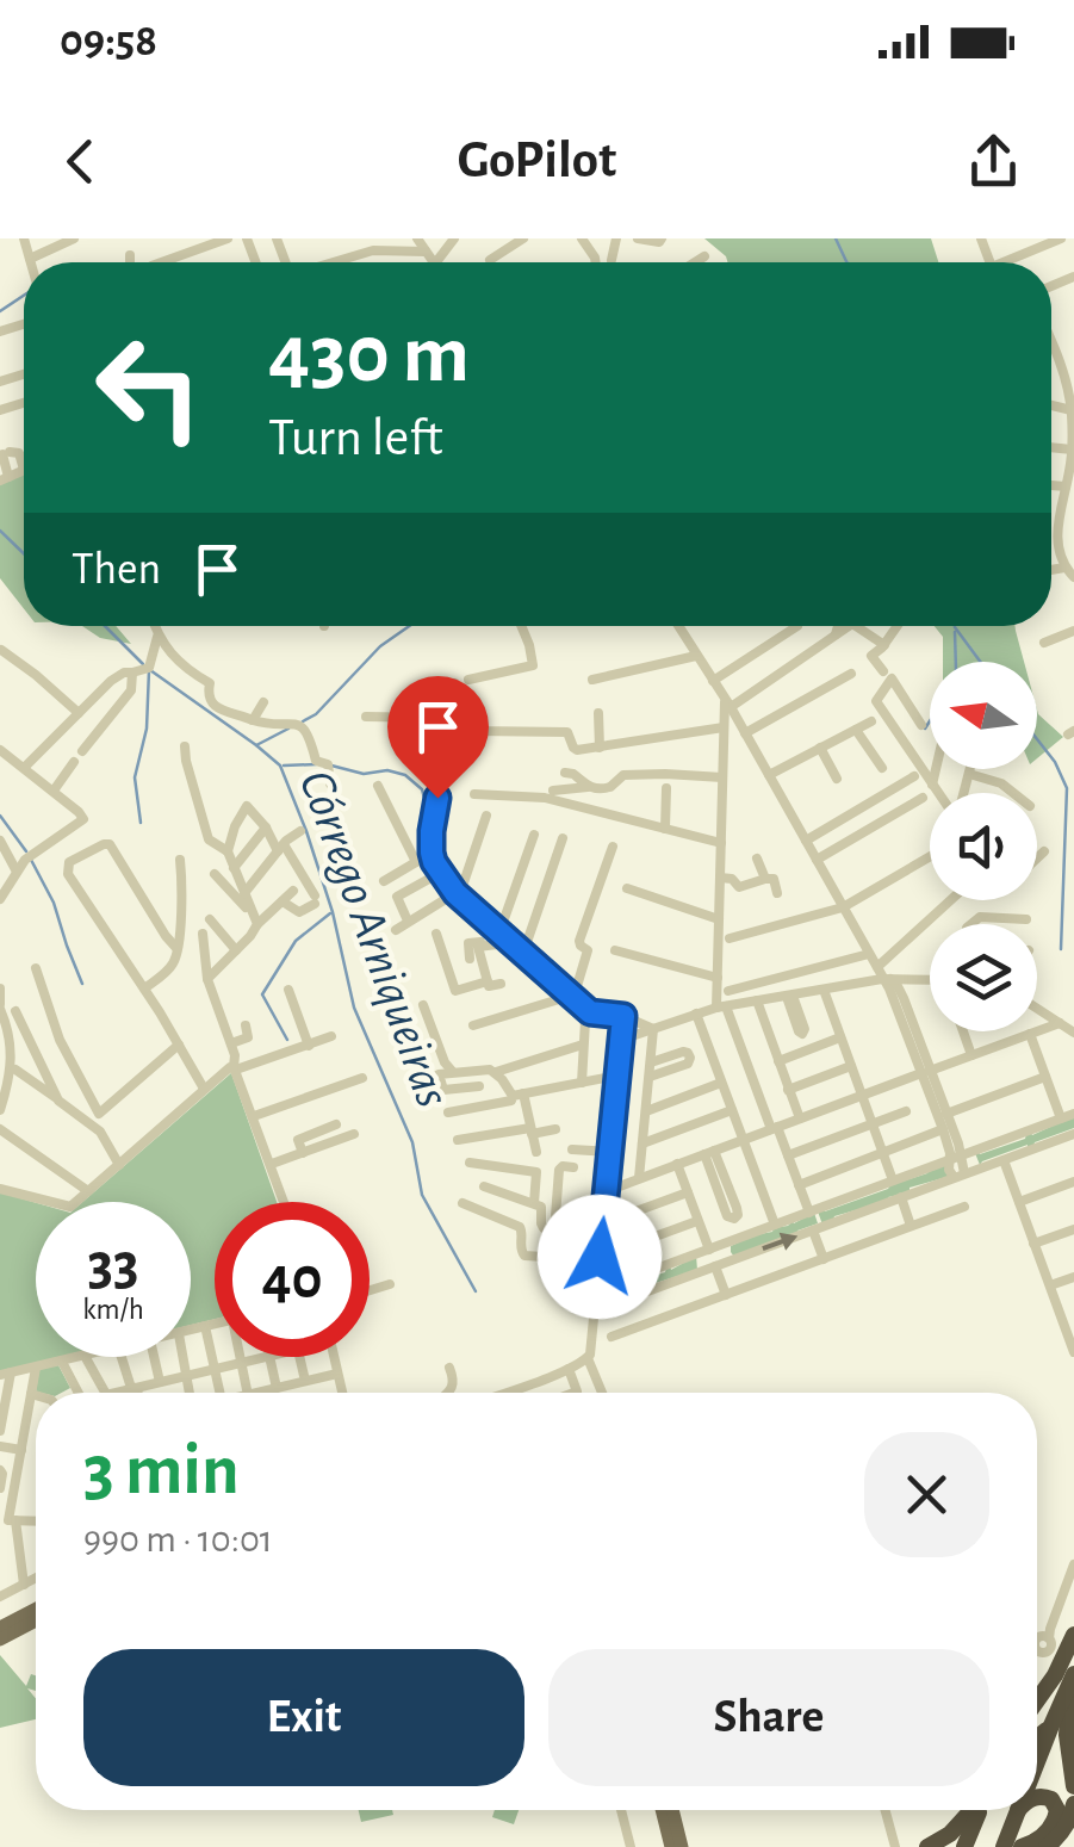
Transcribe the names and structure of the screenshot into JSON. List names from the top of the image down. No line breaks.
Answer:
{"water":["Córrego Arniqueiras"],"north":"left","page":{"status":"09:58","header":"GoPilot","turn":["430 m","Turn left"],"then":"Then","speed":"33 km/h","limit":"40","heading":["3 min","990 m · 10:01"],"buttons":["Exit","Share"]}}
